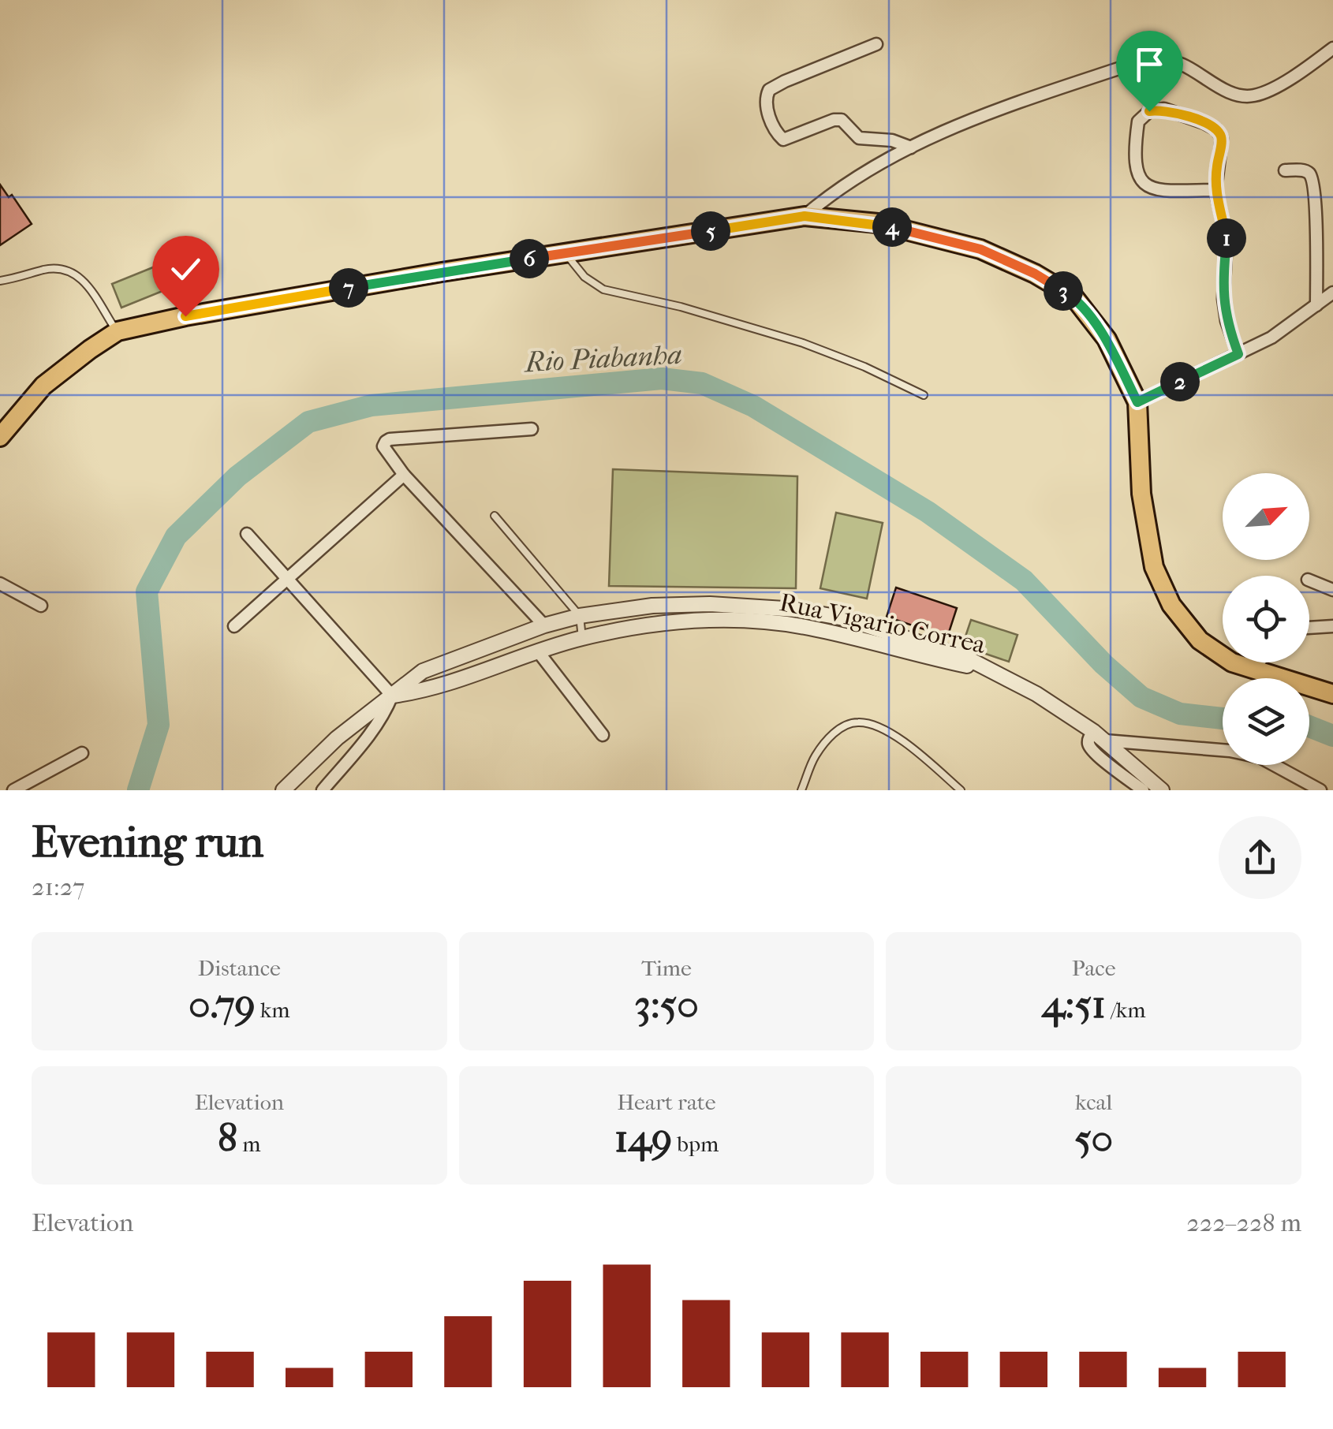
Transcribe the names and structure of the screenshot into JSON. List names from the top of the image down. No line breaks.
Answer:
{"streets":{"street":["Rua Vigario Correa"]},"water":["Rio Piabanha"],"north":"top right","page":{"pins":["4","5","1","6","7","3","2"],"heading":["Evening run","21:27"],"stats":[["Distance","0.79 km"],["Time","3:50"],["Pace","4:51 /km"],["Elevation","8 m"],["Heart rate","149 bpm"],["kcal","50"]],"chart":["Elevation","222–228 m"]}}
